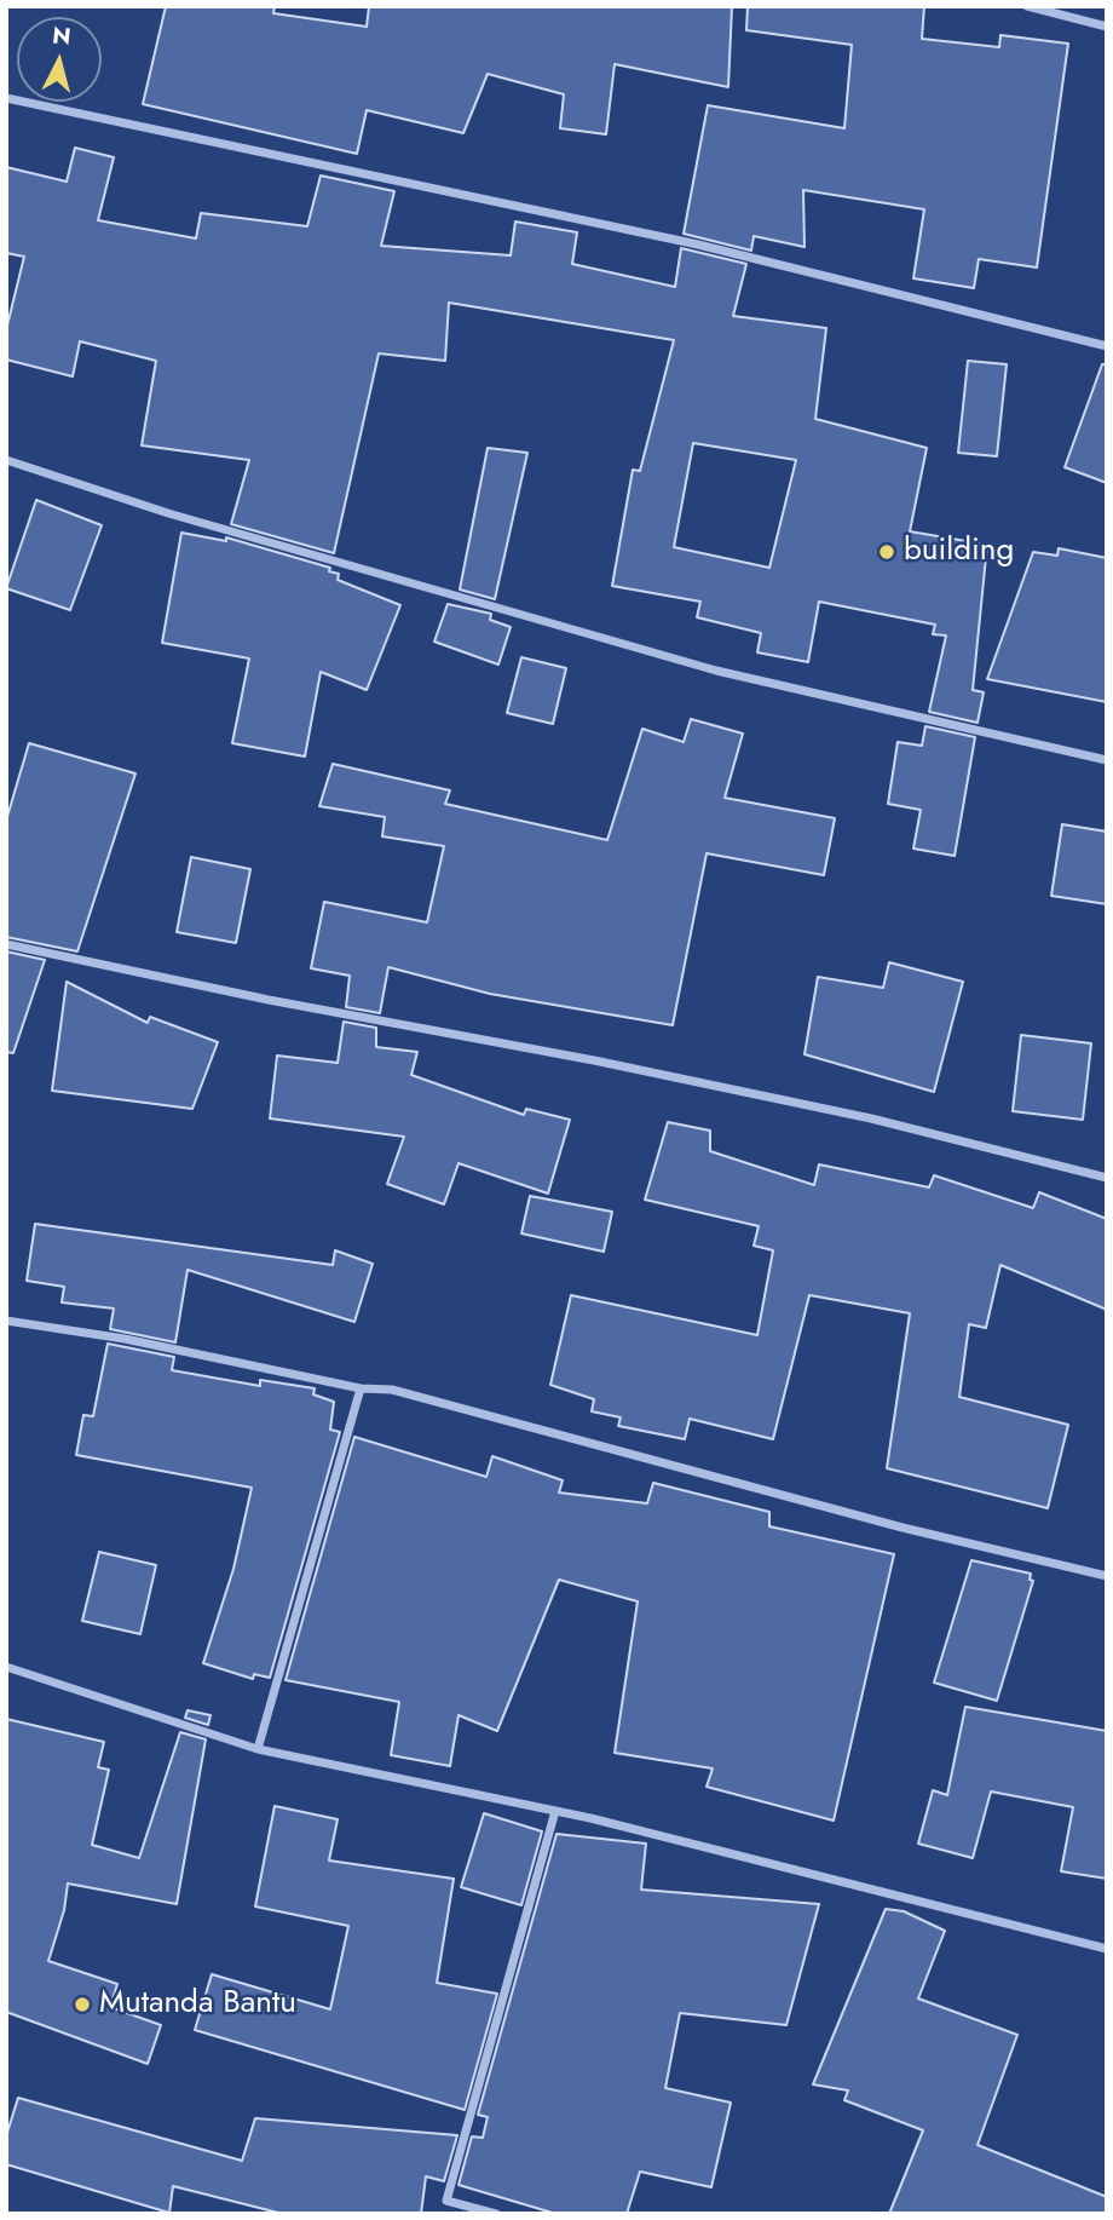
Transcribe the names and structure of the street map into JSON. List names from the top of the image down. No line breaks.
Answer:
{"places":["building","Mutanda Bantu"],"north":"top"}
